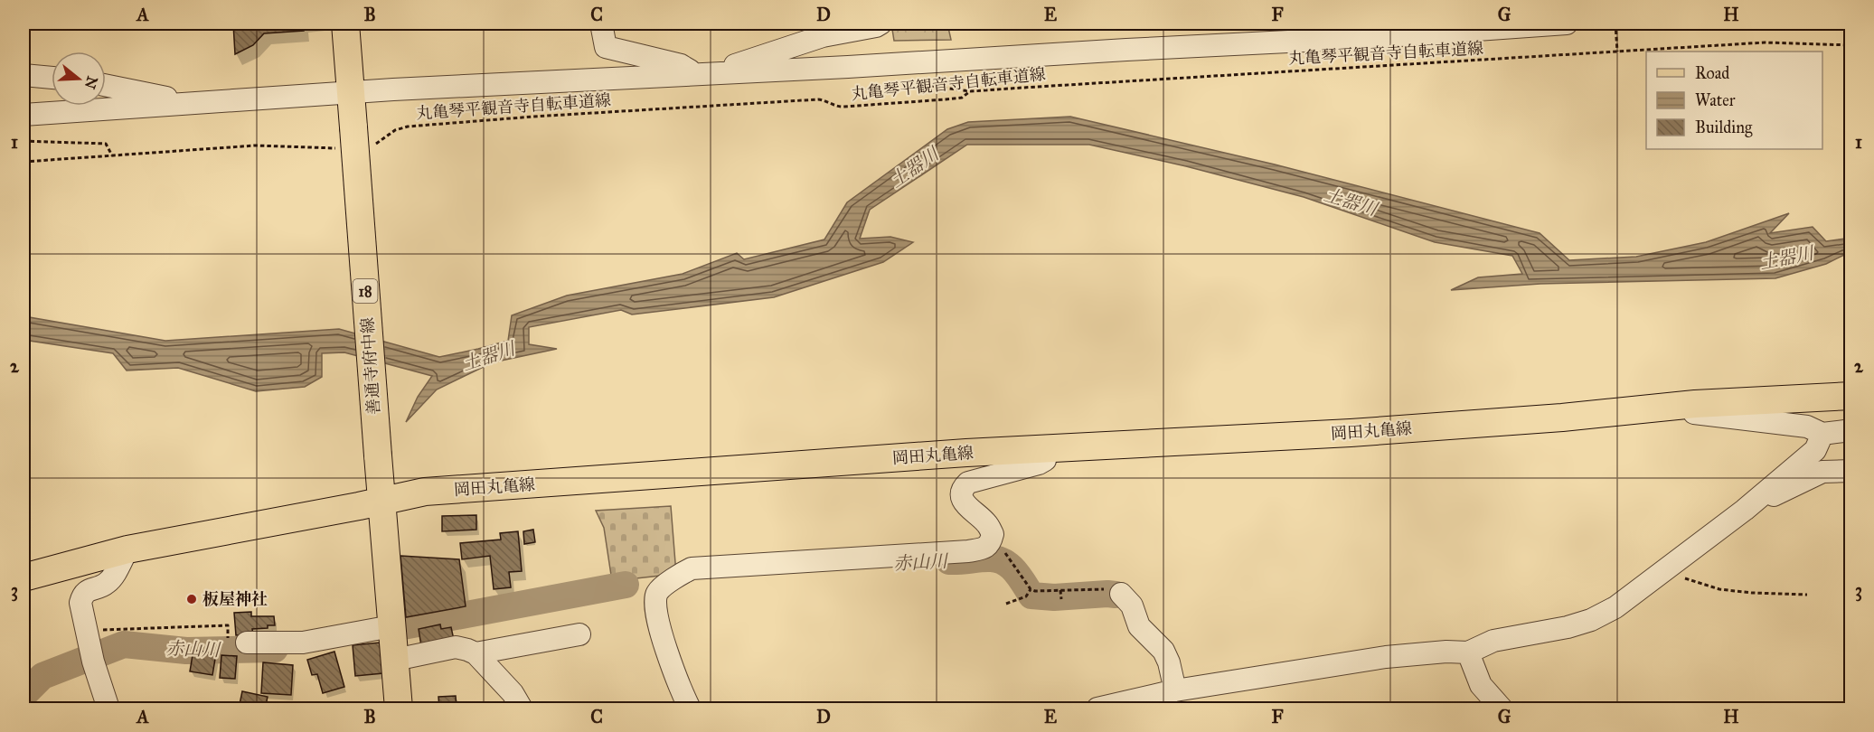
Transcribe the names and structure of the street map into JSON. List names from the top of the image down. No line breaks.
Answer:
{"streets":{"main road":["18","善通寺府中線","岡田丸亀線"],"path":["丸亀琴平観音寺自転車道線"]},"crossings":[["善通寺府中線","岡田丸亀線"]],"water":["土器川","赤山川"],"places":["板屋神社"],"legend":["Road","Water","Building"],"north":"right","grid":{"columns":["A","B","C","D","E","F","G","H"],"rows":["1","2","3"]}}
